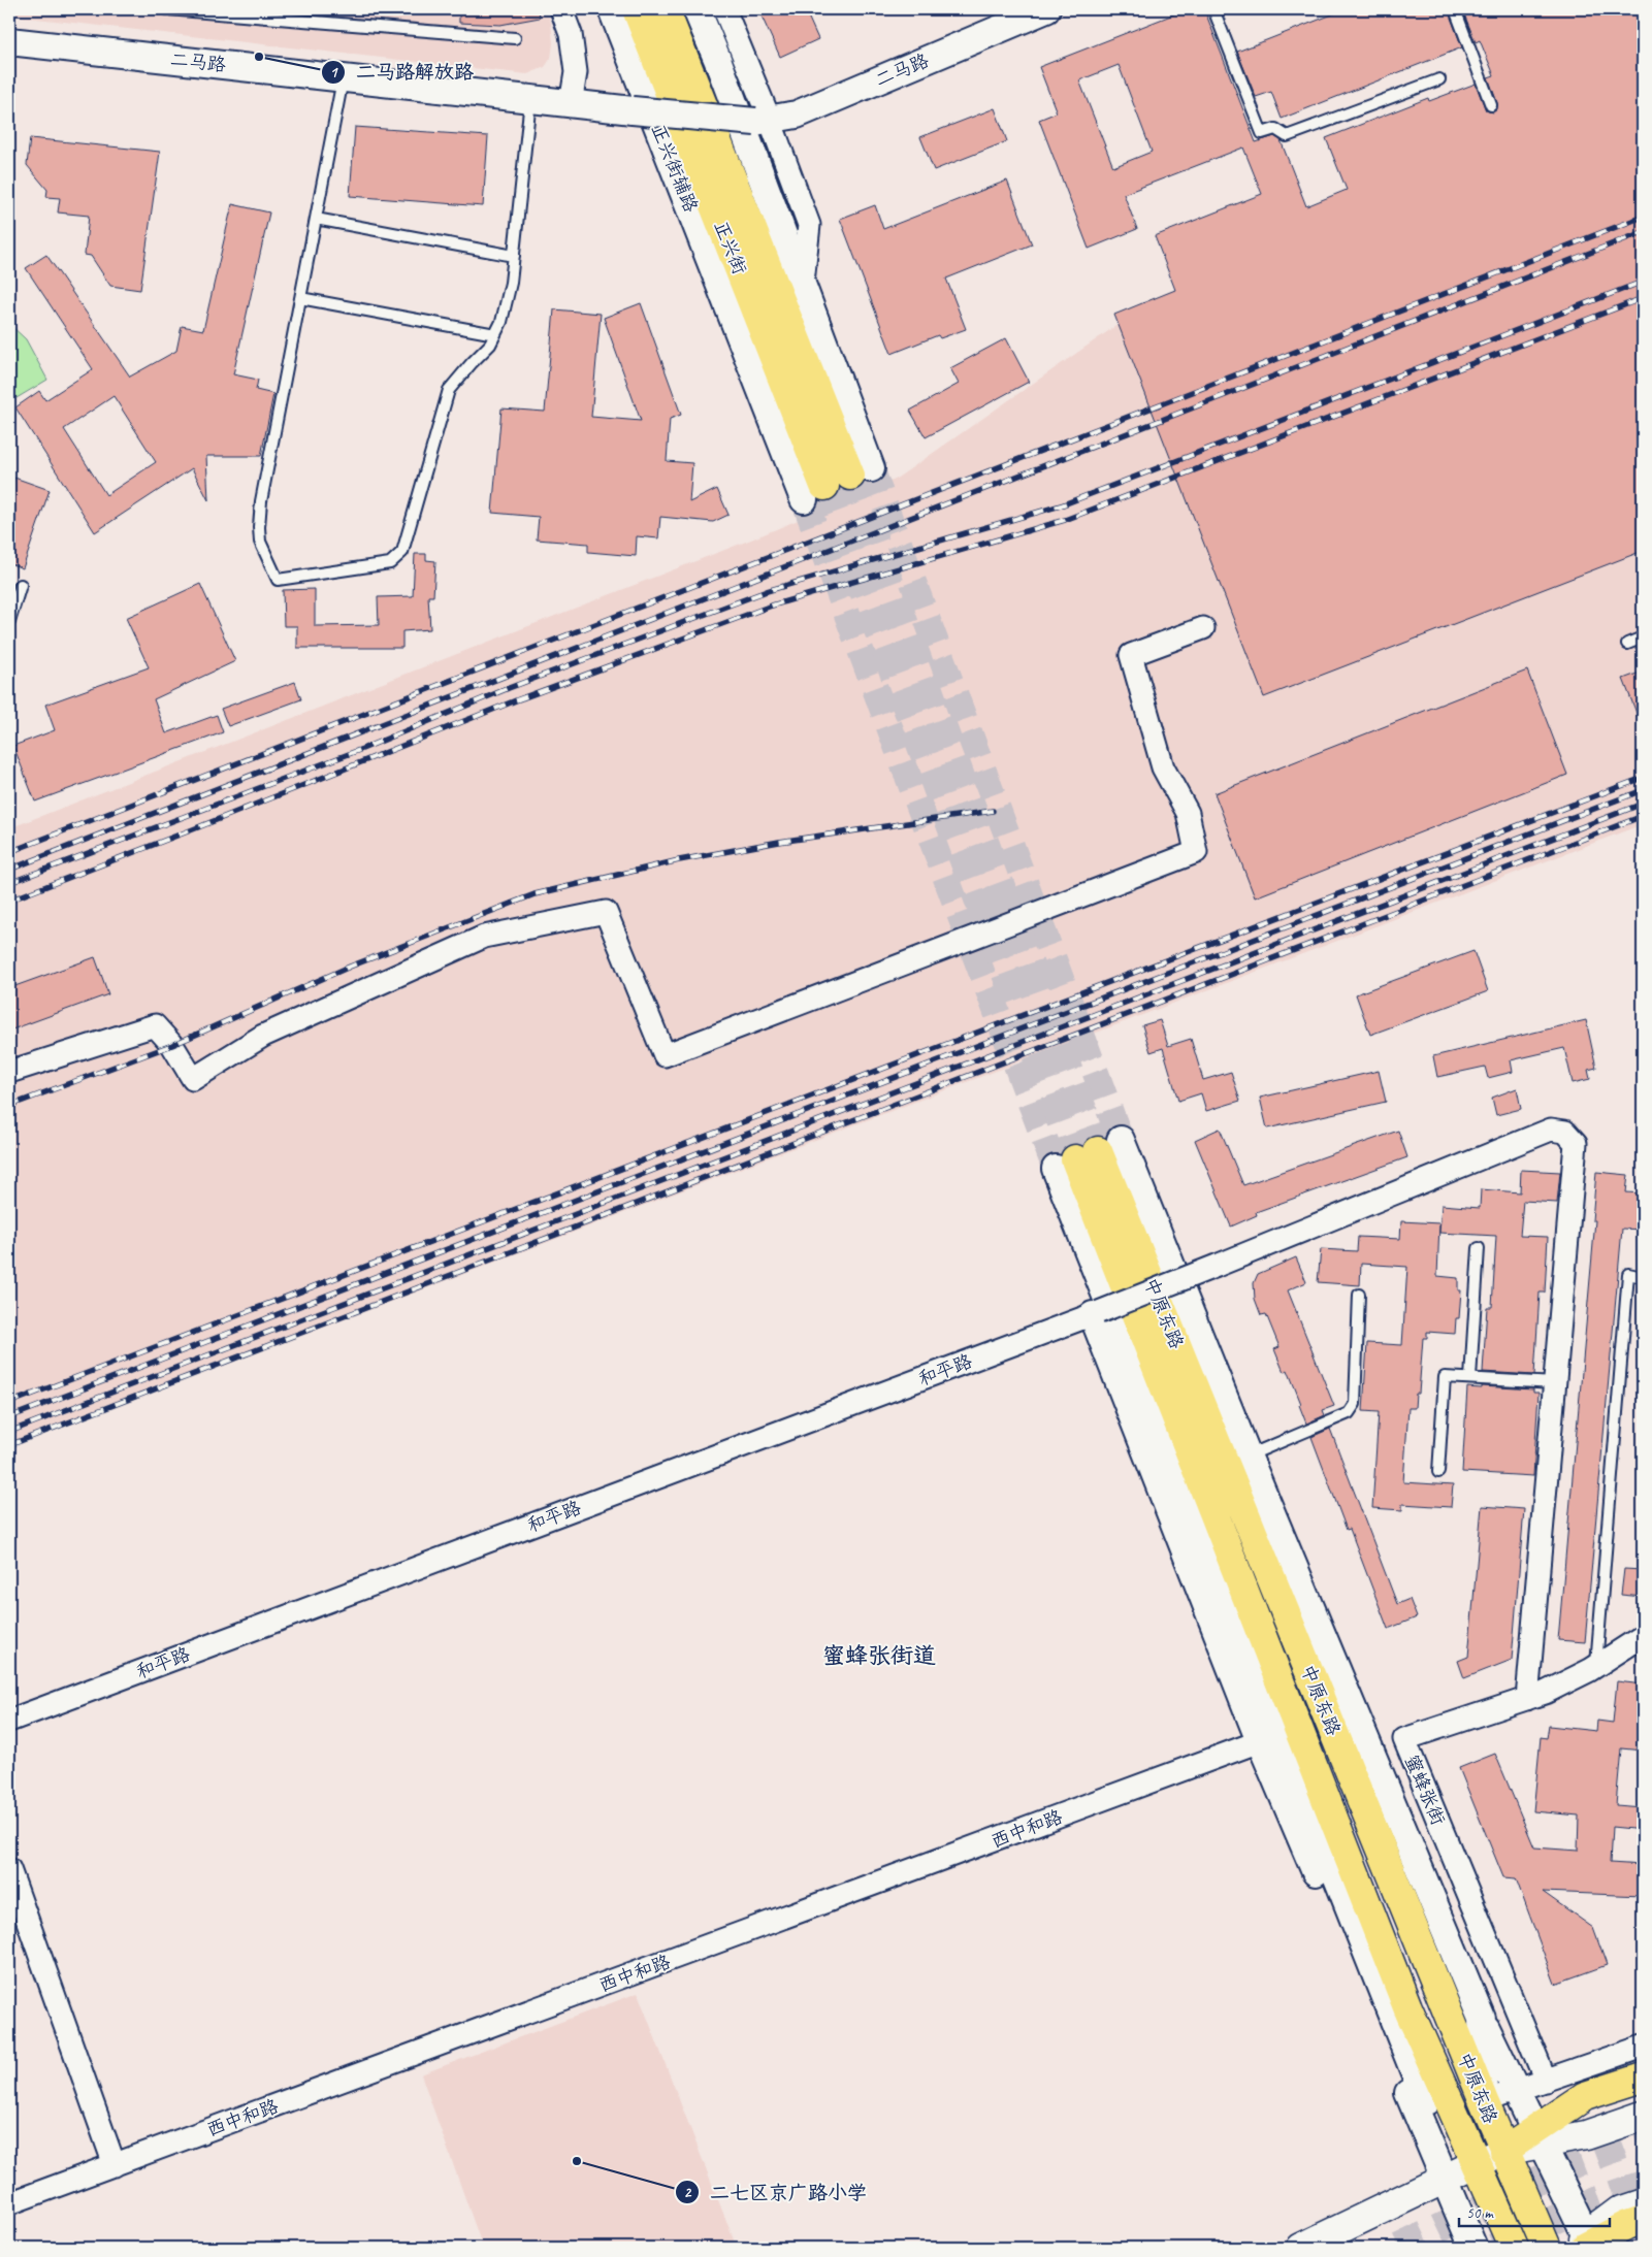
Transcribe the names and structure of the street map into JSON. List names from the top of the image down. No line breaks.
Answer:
{"streets":{"main road":["正兴街","中原东路"],"street":["二马路","正兴街辅路","和平路","蜜蜂张街","西中和路"]},"crossings":[["正兴街辅路","正兴街"],["和平路","蜜蜂张街"]],"districts":["蜜蜂张街道"],"places":["二马路解放路","二七区京广路小学"],"scale_bar":"50 m"}
